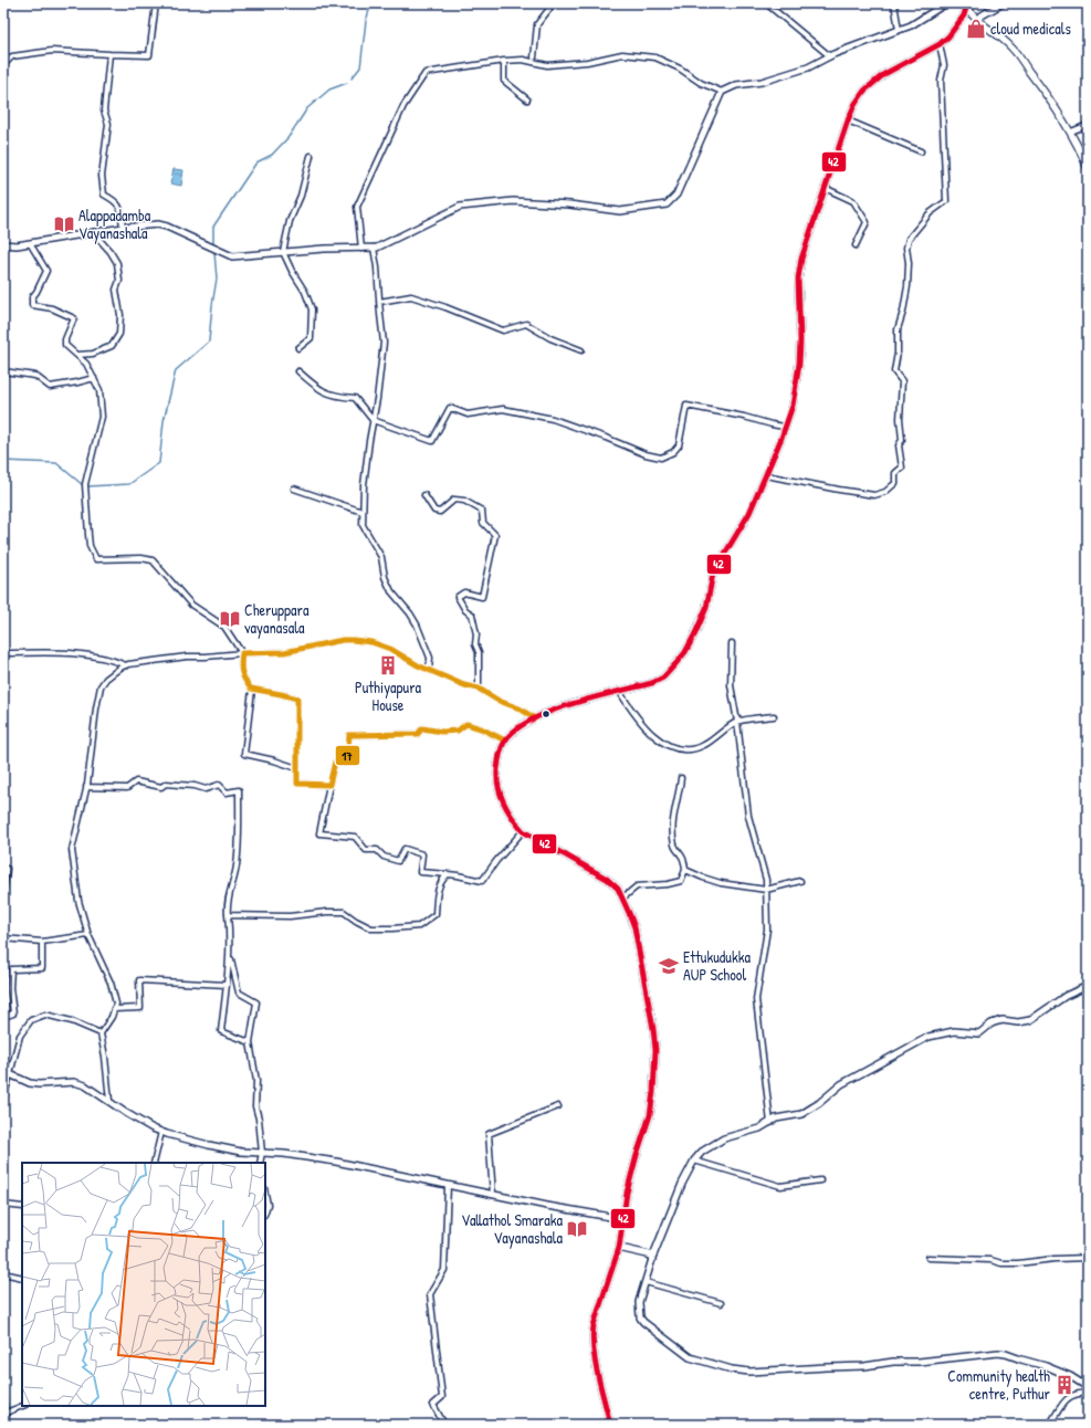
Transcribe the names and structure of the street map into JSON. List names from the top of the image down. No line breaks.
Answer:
{"places":{"shop":["cloud medicals"],"library":["Alappadamba Vayanashala","Cheruppara vayanasala","Vallathol Smaraka Vayanashala"],"building":["Puthiyapura House","Community health centre, Puthur"],"school or university":["Ettukudukka AUP School"]},"lines":["transit line 42","transit line 17"]}
